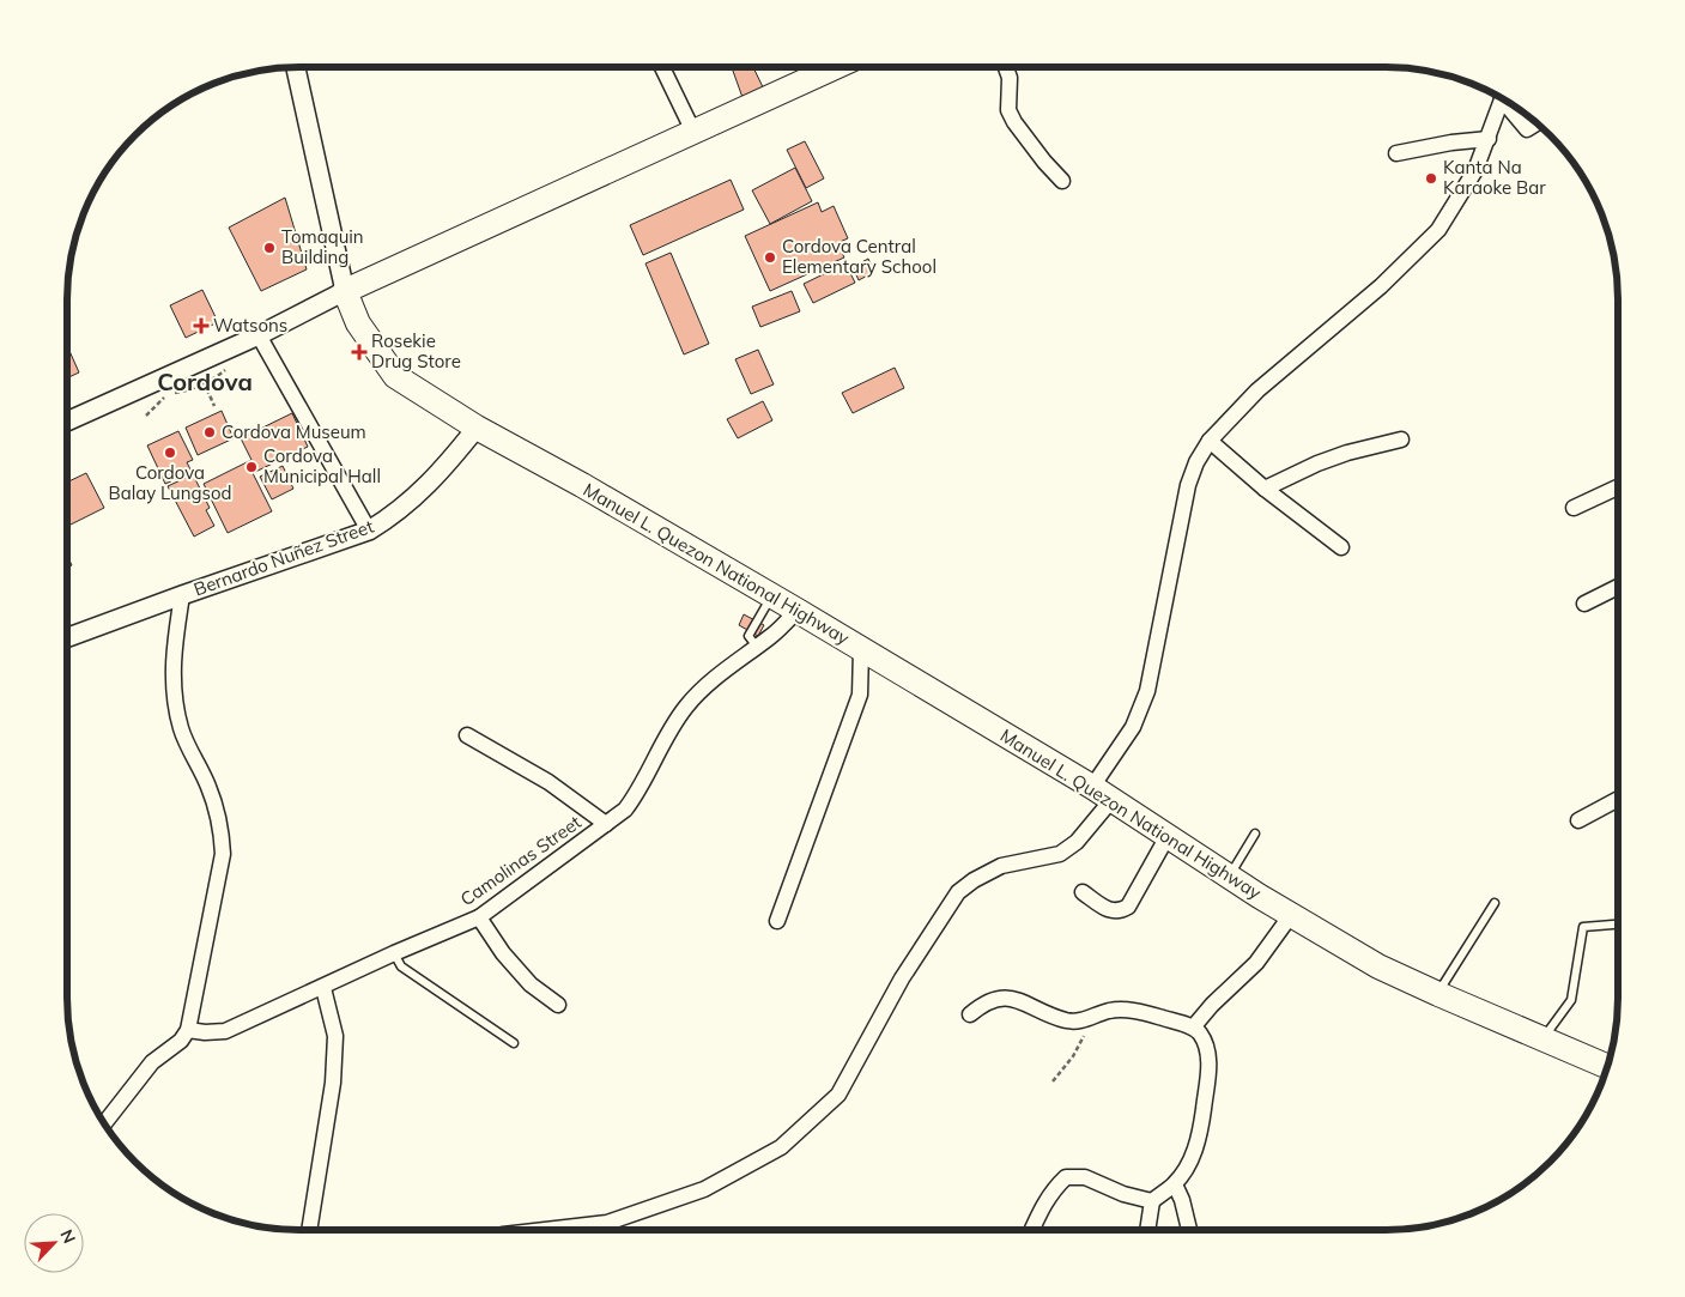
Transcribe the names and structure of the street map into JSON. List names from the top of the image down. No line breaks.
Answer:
{"streets":{"main road":["Manuel L. Quezon National Highway"],"street":["Bernardo Nuñez Street","Camolinas Street"]},"crossings":[["Bernardo Nuñez Street","Manuel L. Quezon National Highway"],["Manuel L. Quezon National Highway","Camolinas Street"]],"districts":["Cordova"],"places":{"other":["Kanta Na Karaoke Bar","Tomaquin Building","Cordova Central Elementary School","Cordova Museum","Cordova Balay Lungsod","Cordova Municipal Hall"],"health":["Watsons","Rosekie Drug Store"]},"north":"top right"}
